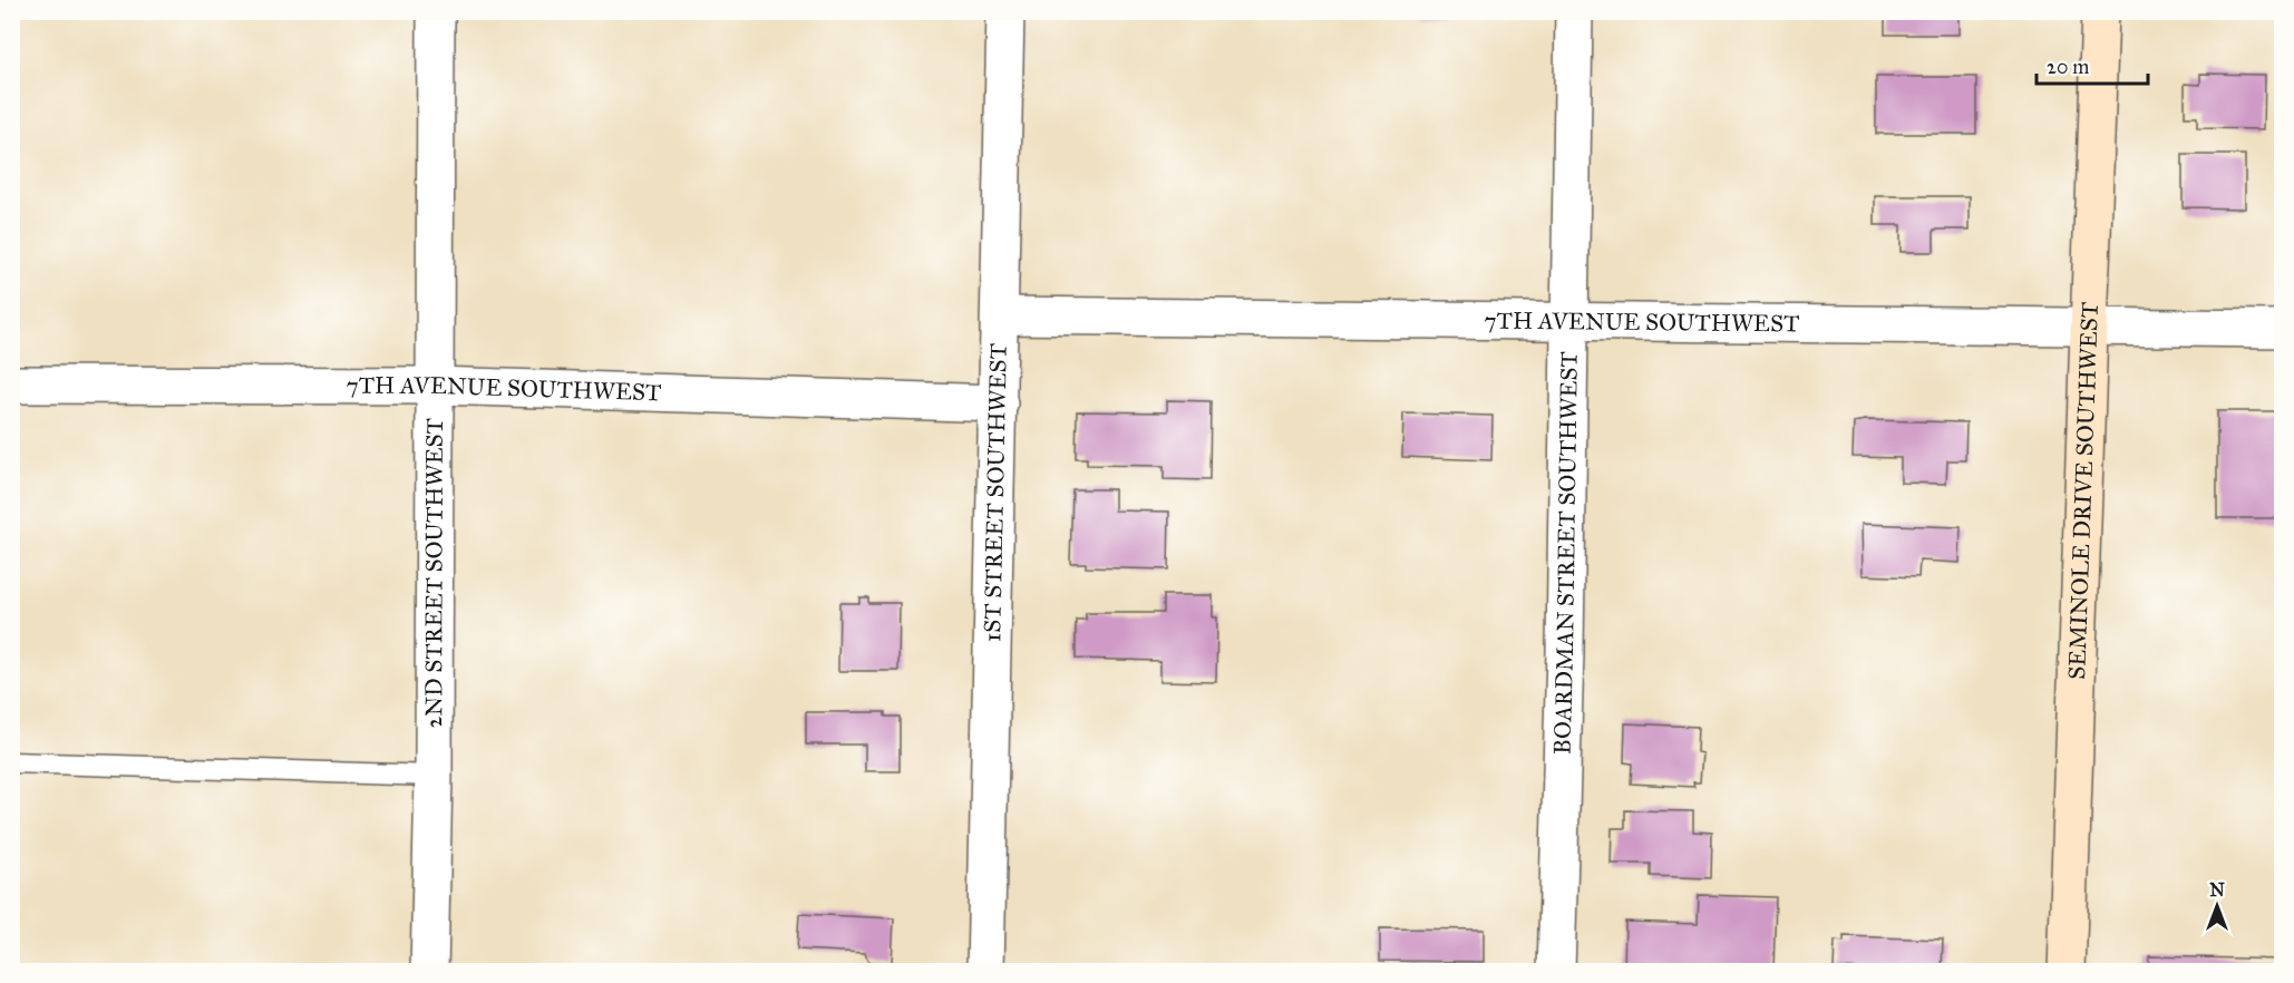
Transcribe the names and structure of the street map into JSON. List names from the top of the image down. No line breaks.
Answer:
{"streets":{"street":["7TH AVENUE SOUTHWEST","1ST STREET SOUTHWEST","SEMINOLE DRIVE SOUTHWEST","BOARDMAN STREET SOUTHWEST","2ND STREET SOUTHWEST"]},"crossings":[["7TH AVENUE SOUTHWEST","1ST STREET SOUTHWEST"],["7TH AVENUE SOUTHWEST","SEMINOLE DRIVE SOUTHWEST"],["7TH AVENUE SOUTHWEST","BOARDMAN STREET SOUTHWEST"],["7TH AVENUE SOUTHWEST","2ND STREET SOUTHWEST"]],"scale_bar":"20 m","north":"top"}
